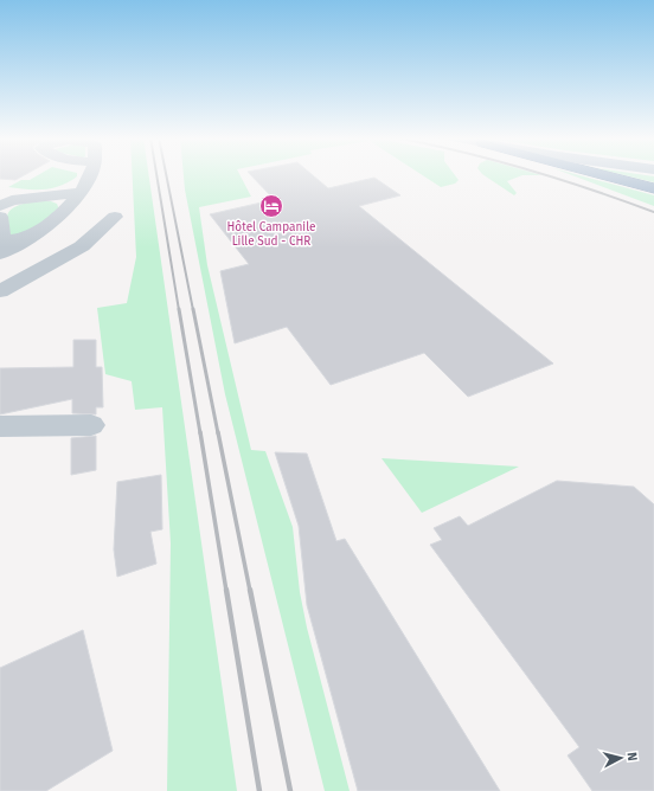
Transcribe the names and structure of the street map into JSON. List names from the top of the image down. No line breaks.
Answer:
{"places":{"hotel":["Hôtel Campanile Lille Sud - CHR"]},"north":"right"}
